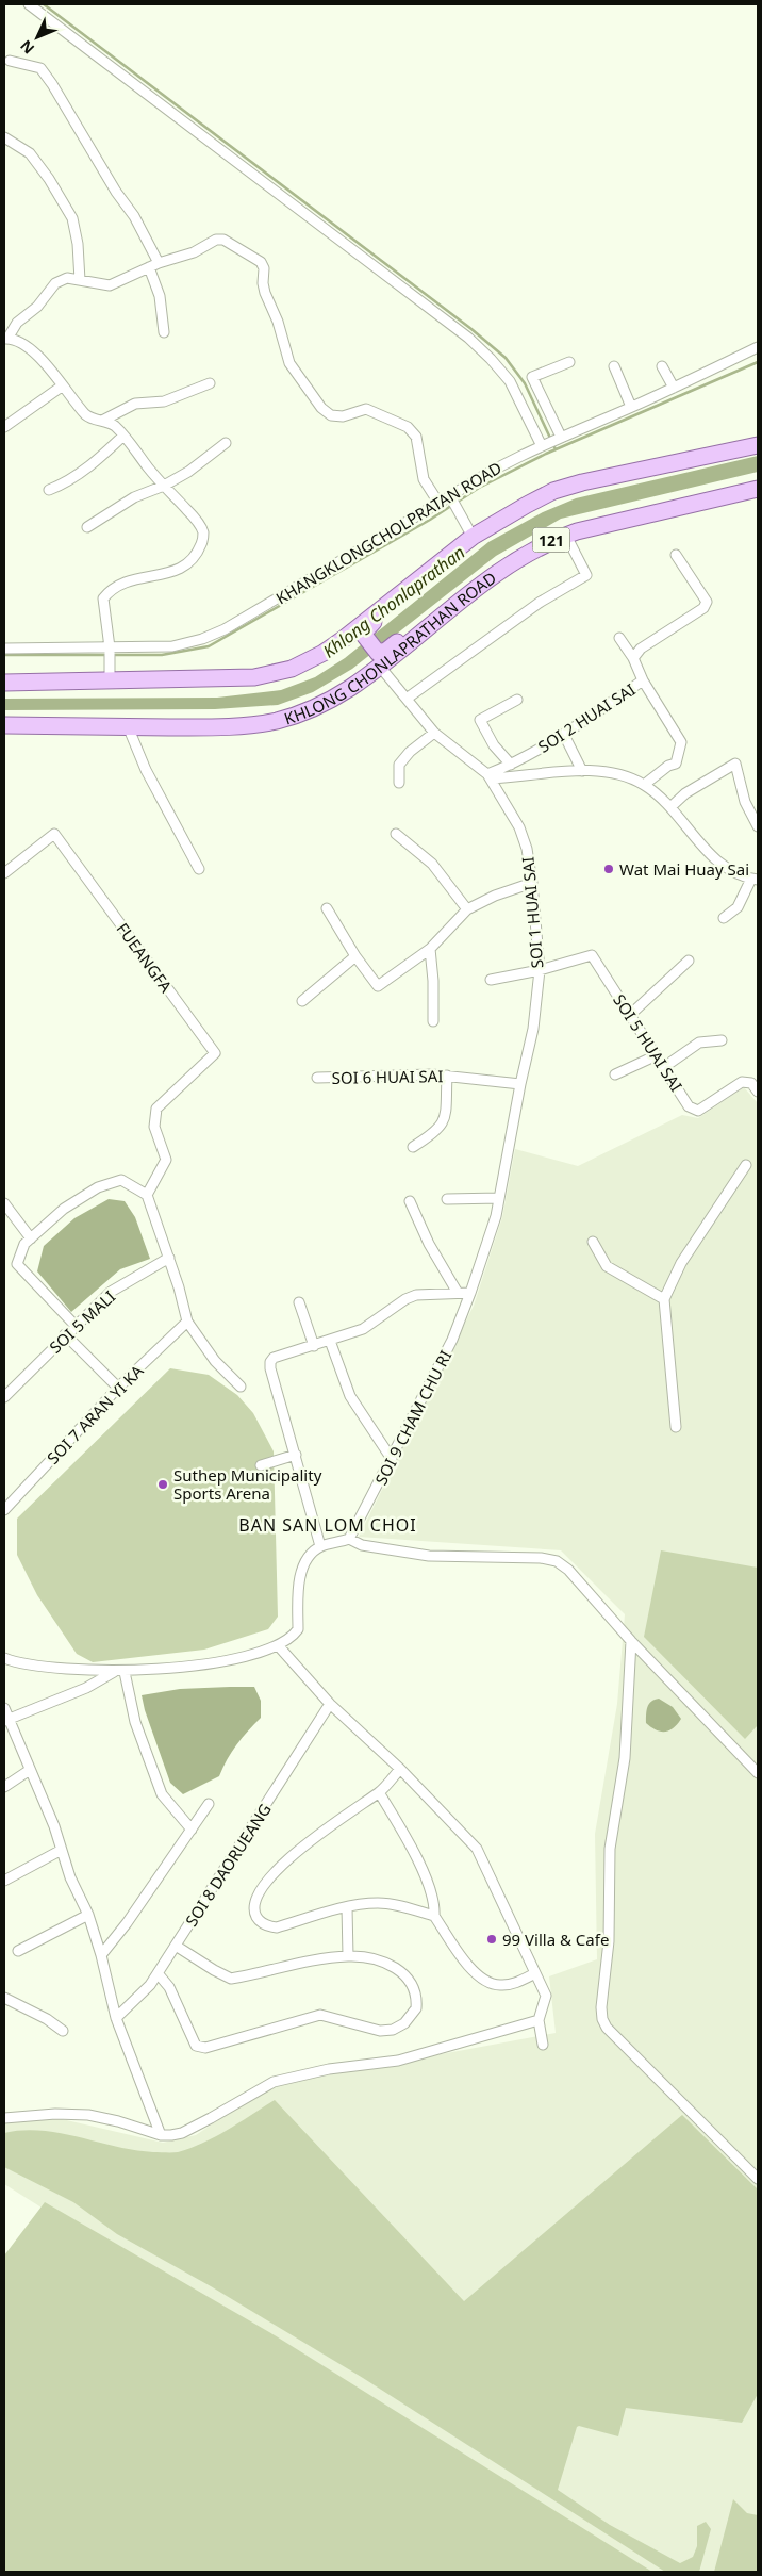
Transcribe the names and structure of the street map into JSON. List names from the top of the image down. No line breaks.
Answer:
{"streets":{"main road":["121","KHLONG CHONLAPRATHAN ROAD"],"street":["KHANGKLONGCHOLPRATAN ROAD","SOI 2 HUAI SAI","SOI 1 HUAI SAI","FUEANGFA","SOI 5 HUAI SAI","SOI 6 HUAI SAI","SOI 5 MALI","SOI 7 ARAN YI KA","SOI 9 CHAM CHU RI","SOI 8 DAORUEANG"]},"crossings":[["KHLONG CHONLAPRATHAN ROAD","SOI 1 HUAI SAI"],["SOI 2 HUAI SAI","SOI 1 HUAI SAI"],["SOI 1 HUAI SAI","SOI 5 HUAI SAI"],["SOI 1 HUAI SAI","SOI 6 HUAI SAI"],["SOI 1 HUAI SAI","SOI 9 CHAM CHU RI"]],"districts":["BAN SAN LOM CHOI"],"water":["Khlong Chonlaprathan"],"places":["Wat Mai Huay Sai","Suthep Municipality Sports Arena","99 Villa & Cafe"],"north":"bottom left"}
